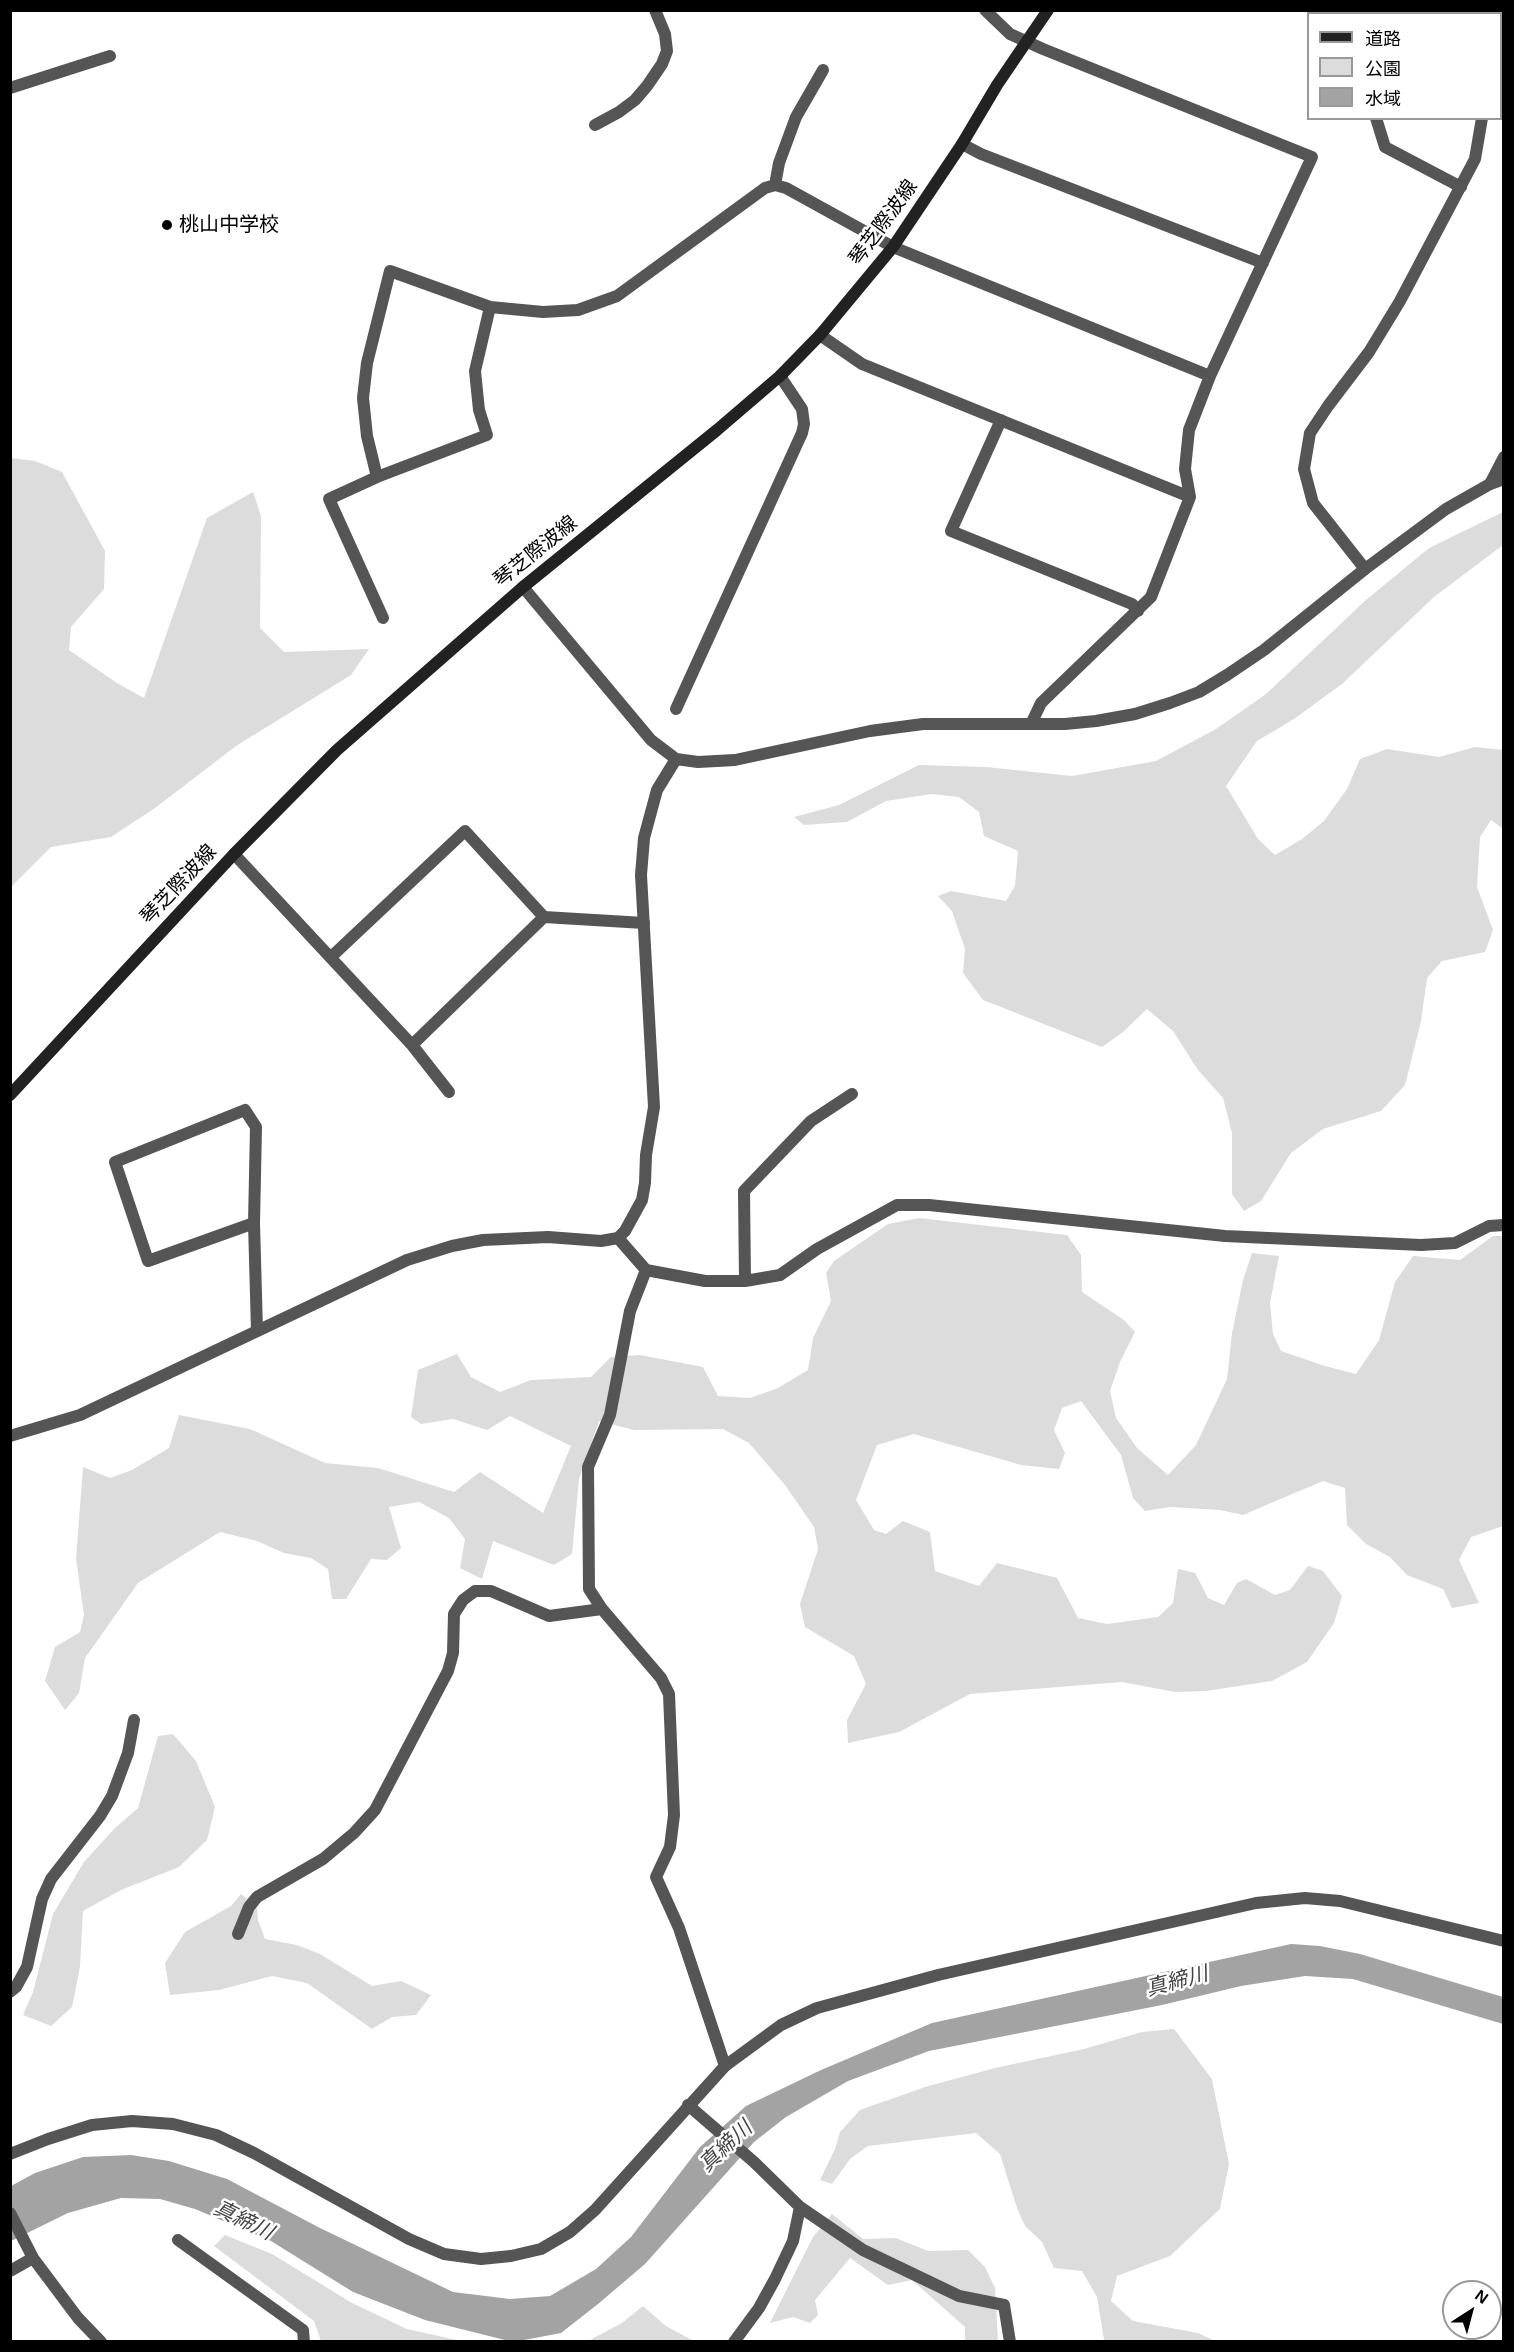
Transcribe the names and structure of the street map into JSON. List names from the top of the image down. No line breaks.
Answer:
{"streets":{"main road":["琴芝際波線"]},"water":["真締川"],"places":["桃山中学校"],"legend":["道路","公園","水域"],"north":"top right"}
